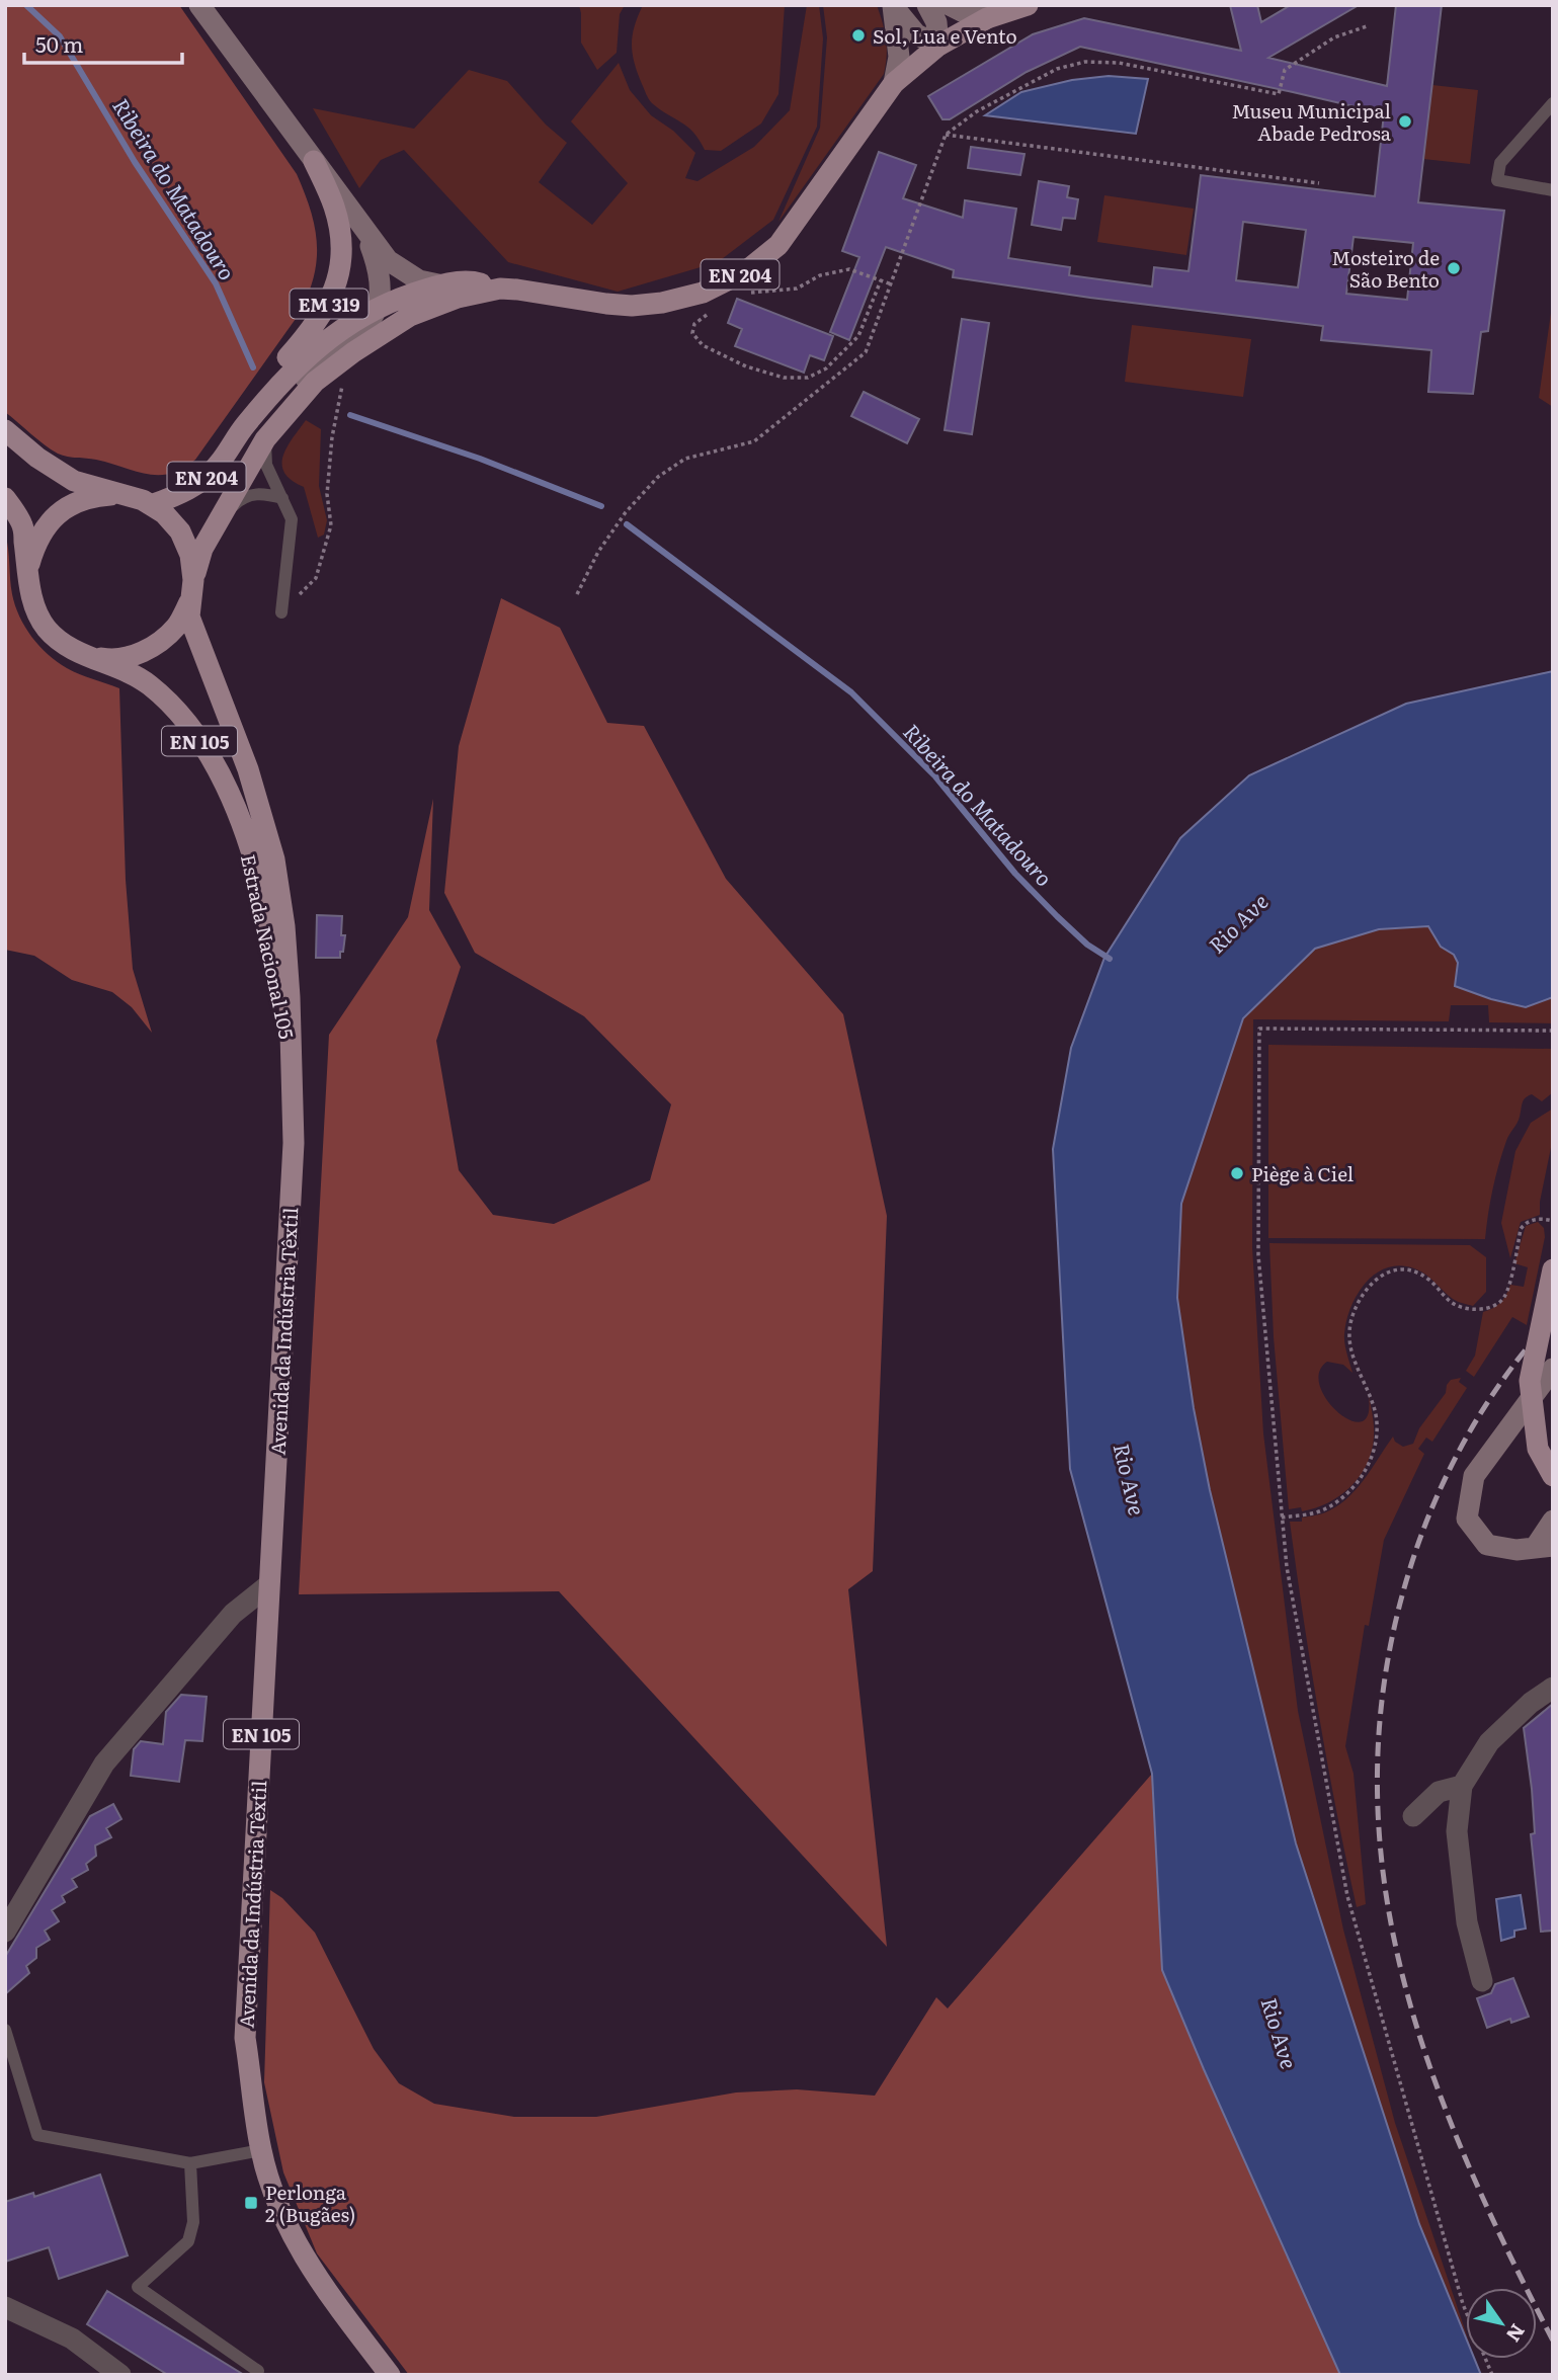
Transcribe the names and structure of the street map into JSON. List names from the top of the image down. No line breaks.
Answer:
{"streets":{"main road":["EN 204","EM 319","EN 105","Estrada Nacional 105","Avenida da Indústria Têxtil"]},"crossings":[["EN 204","EM 319"],["EN 204","Estrada Nacional 105"],["Estrada Nacional 105","Avenida da Indústria Têxtil"]],"water":["Ribeira do Matadouro","Rio Ave"],"places":{"other":["Sol, Lua e Vento","Museu Municipal Abade Pedrosa","Mosteiro de São Bento","Piège à Ciel"],"transit":["Perlonga 2 (Bugães)"]},"scale_bar":"50 m","north":"bottom right"}
